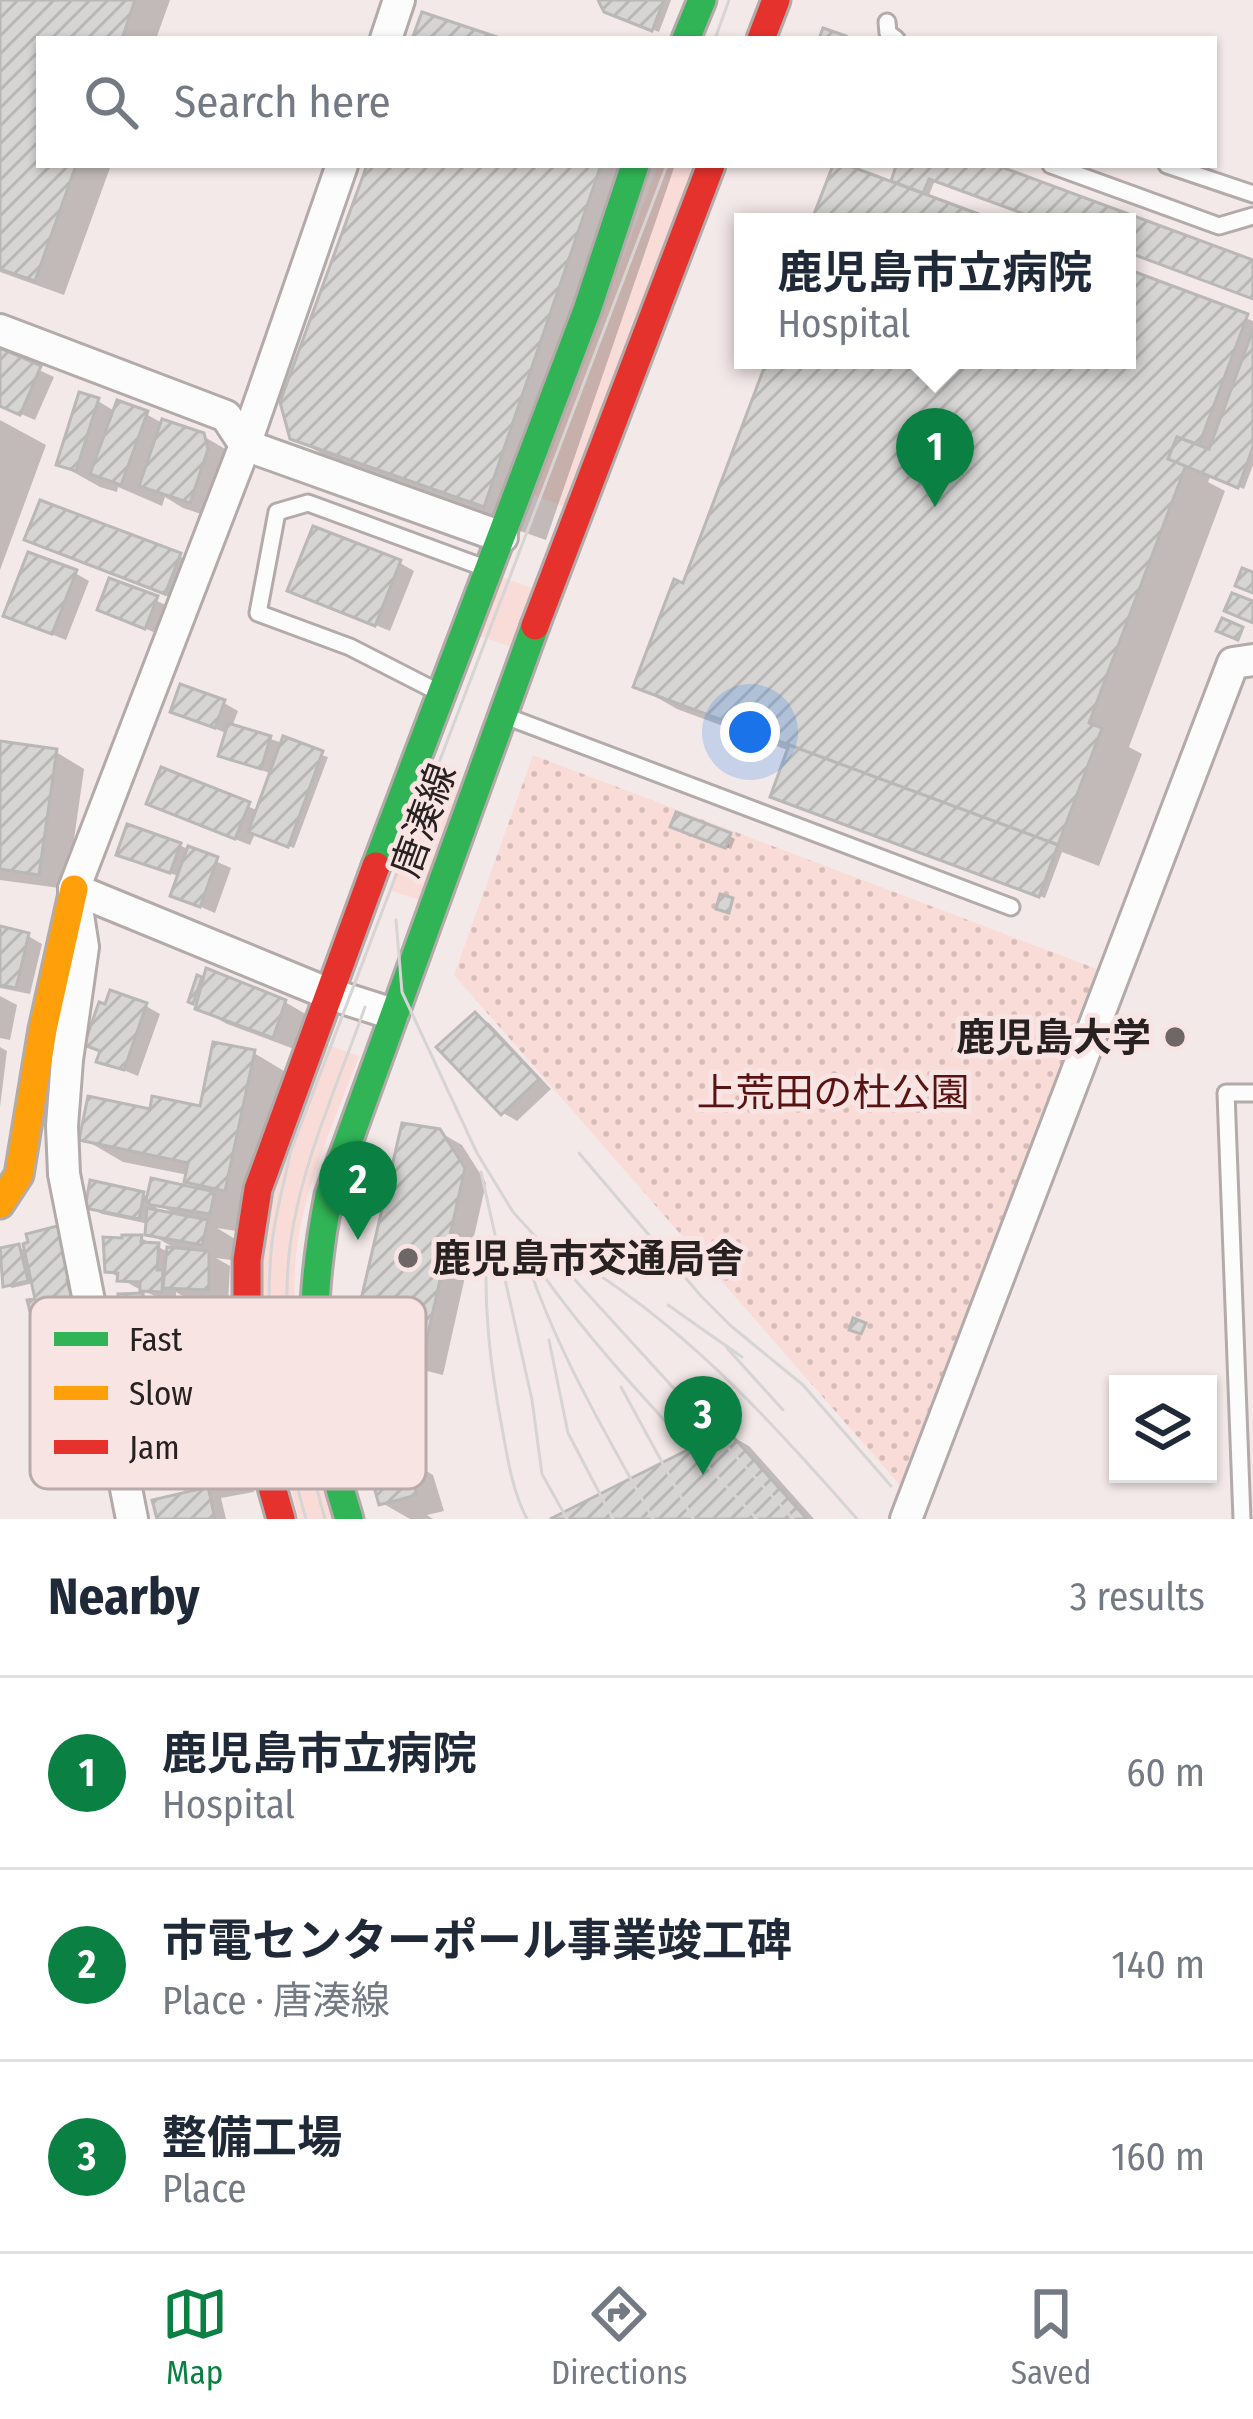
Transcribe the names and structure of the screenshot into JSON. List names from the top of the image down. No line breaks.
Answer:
{"streets":{"street":["唐湊線"]},"parks":["上荒田の杜公園"],"places":["鹿児島大学","鹿児島市交通局舎"],"legend":["Fast","Slow","Jam"],"page":{"search":"Search here","popup":["鹿児島市立病院","Hospital"],"pins":["1","2","3"],"heading":["Nearby","3 results"],"list":[{"mark":"1","name":"鹿児島市立病院","note":"Hospital","value":"60 m"},{"mark":"2","name":"市電センターポール事業竣工碑","note":"Place · 唐湊線","value":"140 m"},{"mark":"3","name":"整備工場","note":"Place","value":"160 m"}],"nav":["Map","Directions","Saved"]}}
